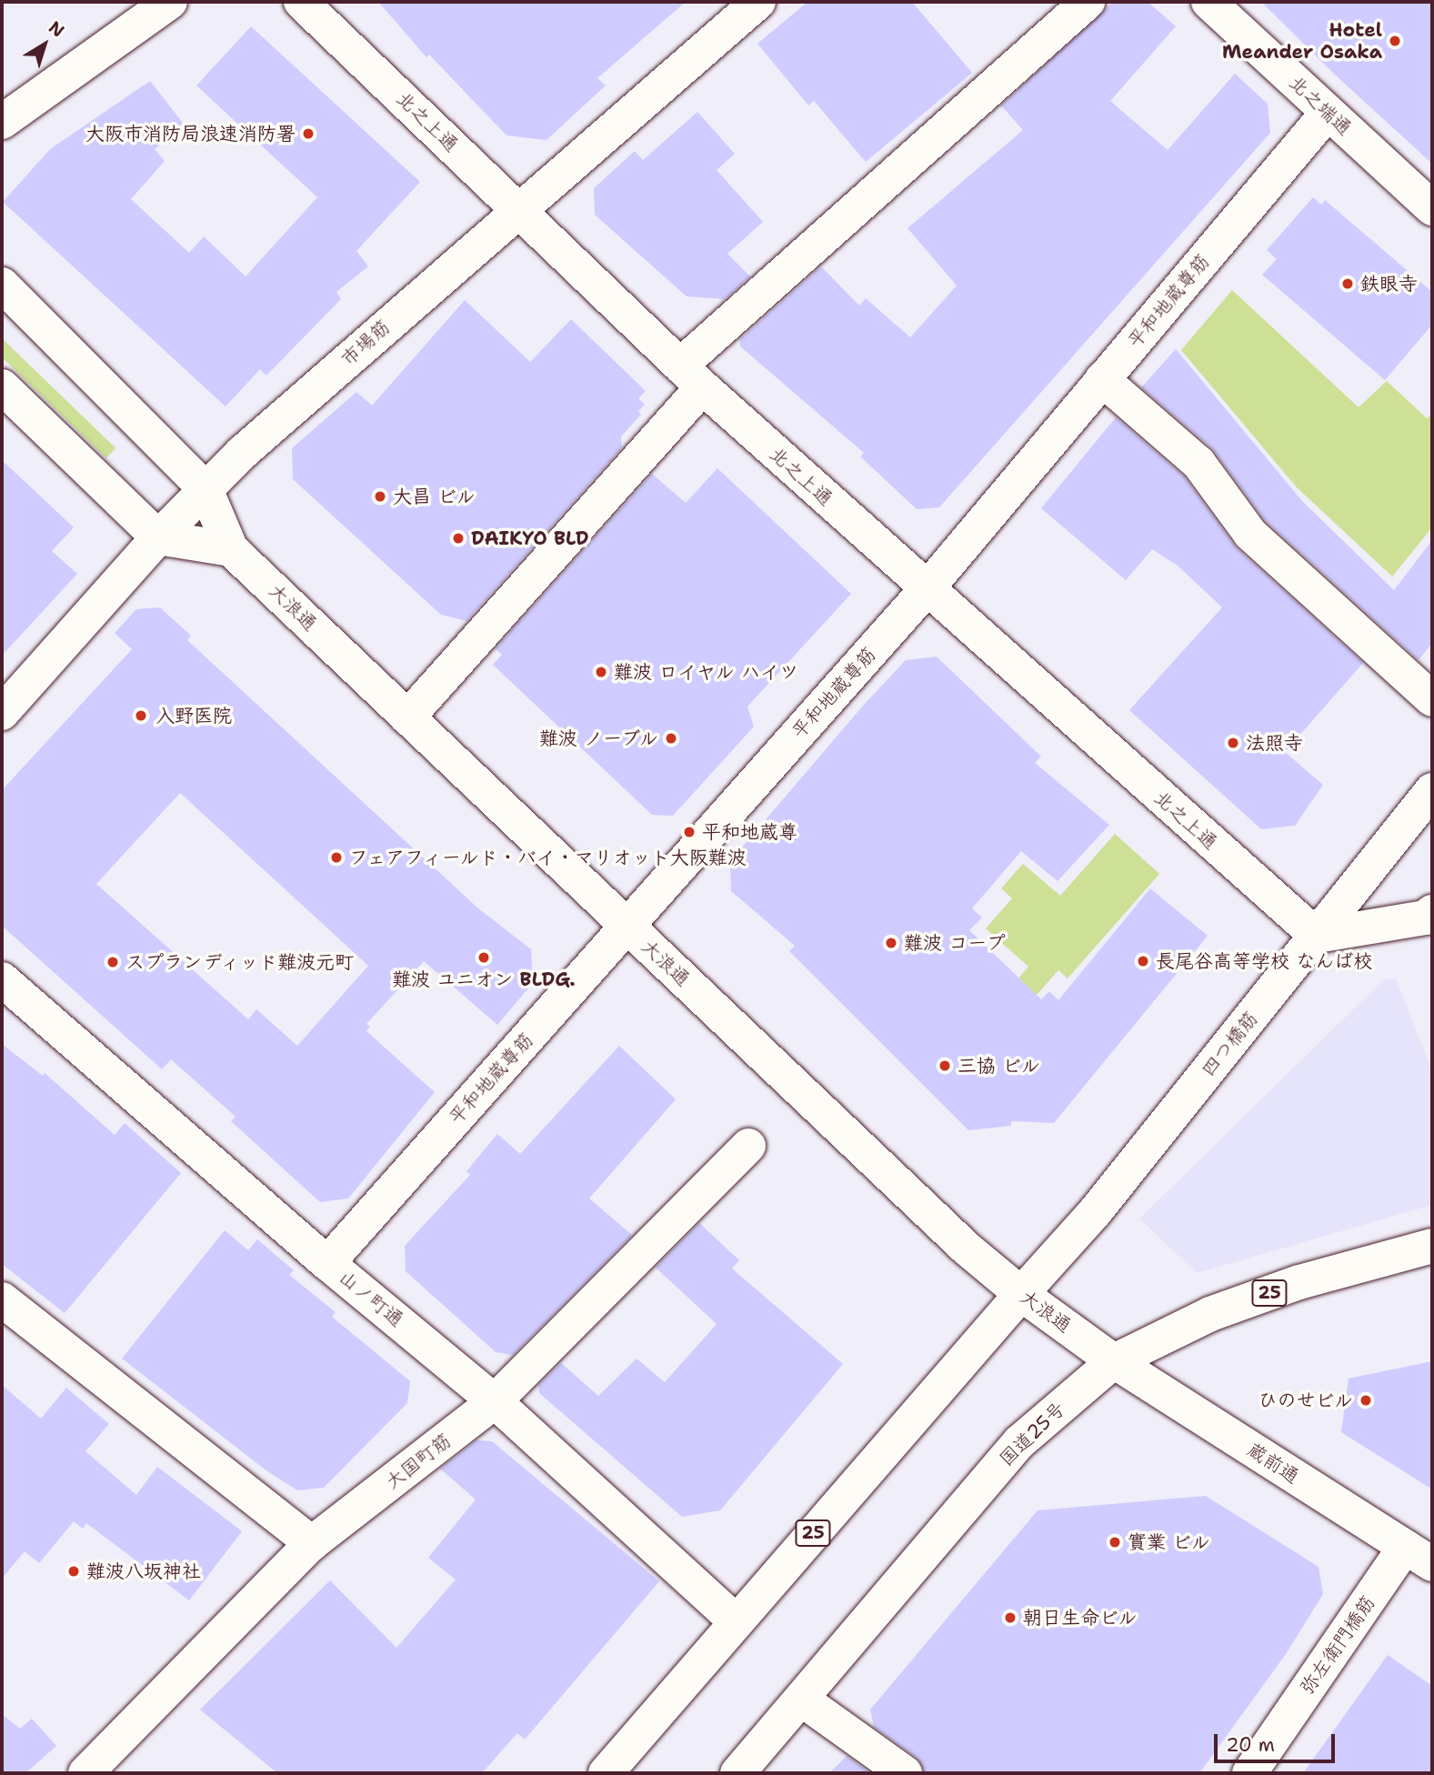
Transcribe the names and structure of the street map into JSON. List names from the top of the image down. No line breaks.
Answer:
{"streets":{"main road":["北之端通","北之上通","平和地蔵尊筋","市場筋","大浪通","四つ橋筋","25","山ノ町通","国道25号","大国町筋","蔵前通","弥左衛門橋筋"]},"crossings":[["北之端通","平和地蔵尊筋"],["北之上通","平和地蔵尊筋"],["北之上通","市場筋"],["北之上通","四つ橋筋"],["平和地蔵尊筋","大浪通"],["平和地蔵尊筋","山ノ町通"],["市場筋","大浪通"],["大浪通","四つ橋筋"],["大浪通","25"],["大浪通","国道25号"],["大浪通","蔵前通"],["四つ橋筋","25"],["25","山ノ町通"],["山ノ町通","大国町筋"],["国道25号","蔵前通"],["蔵前通","弥左衛門橋筋"]],"places":["Hotel Meander Osaka","大阪市消防局浪速消防署","鉄眼寺","大昌 ビル","DAIKYO BLD","難波 ロイヤル ハイツ","入野医院","難波 ノーブル","法照寺","平和地蔵尊","フェアフィールド・バイ・マリオット大阪難波","難波 コープ","難波 ユニオン BLDG.","長尾谷高等学校 なんば校","スプランディッド難波元町","三協 ビル","ひのせビル","實業 ビル","難波八坂神社","朝日生命ビル"],"scale_bar":"20 m","north":"top right"}
